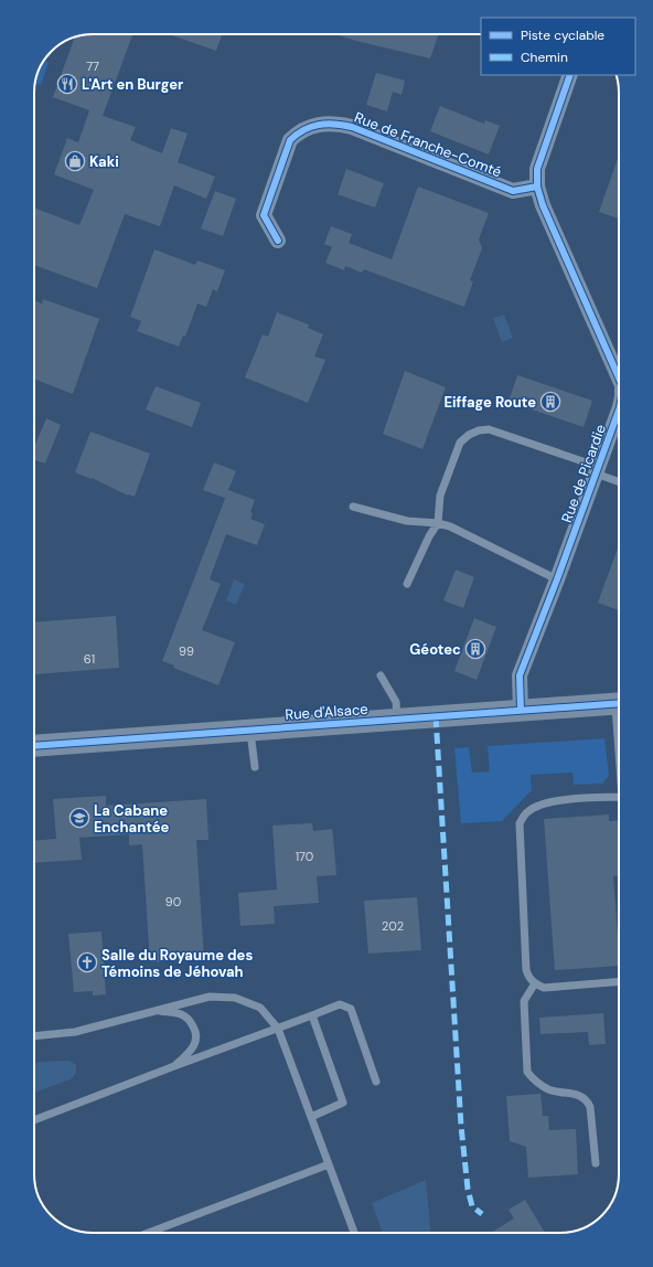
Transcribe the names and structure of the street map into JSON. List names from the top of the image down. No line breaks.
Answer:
{"streets":{"street":["Rue de Franche-Comté","Rue de Picardie","Rue d'Alsace"]},"crossings":[["Rue de Franche-Comté","Rue de Picardie"],["Rue de Picardie","Rue d'Alsace"]],"places":{"restaurant":["L'Art en Burger"],"shop":["Kaki"],"building":["Eiffage Route","Géotec"],"school or university":["La Cabane Enchantée"],"church":["Salle du Royaume des Témoins de Jéhovah"]},"house_numbers":["77","99","61","170","90","202"],"legend":["Piste cyclable","Chemin"]}
